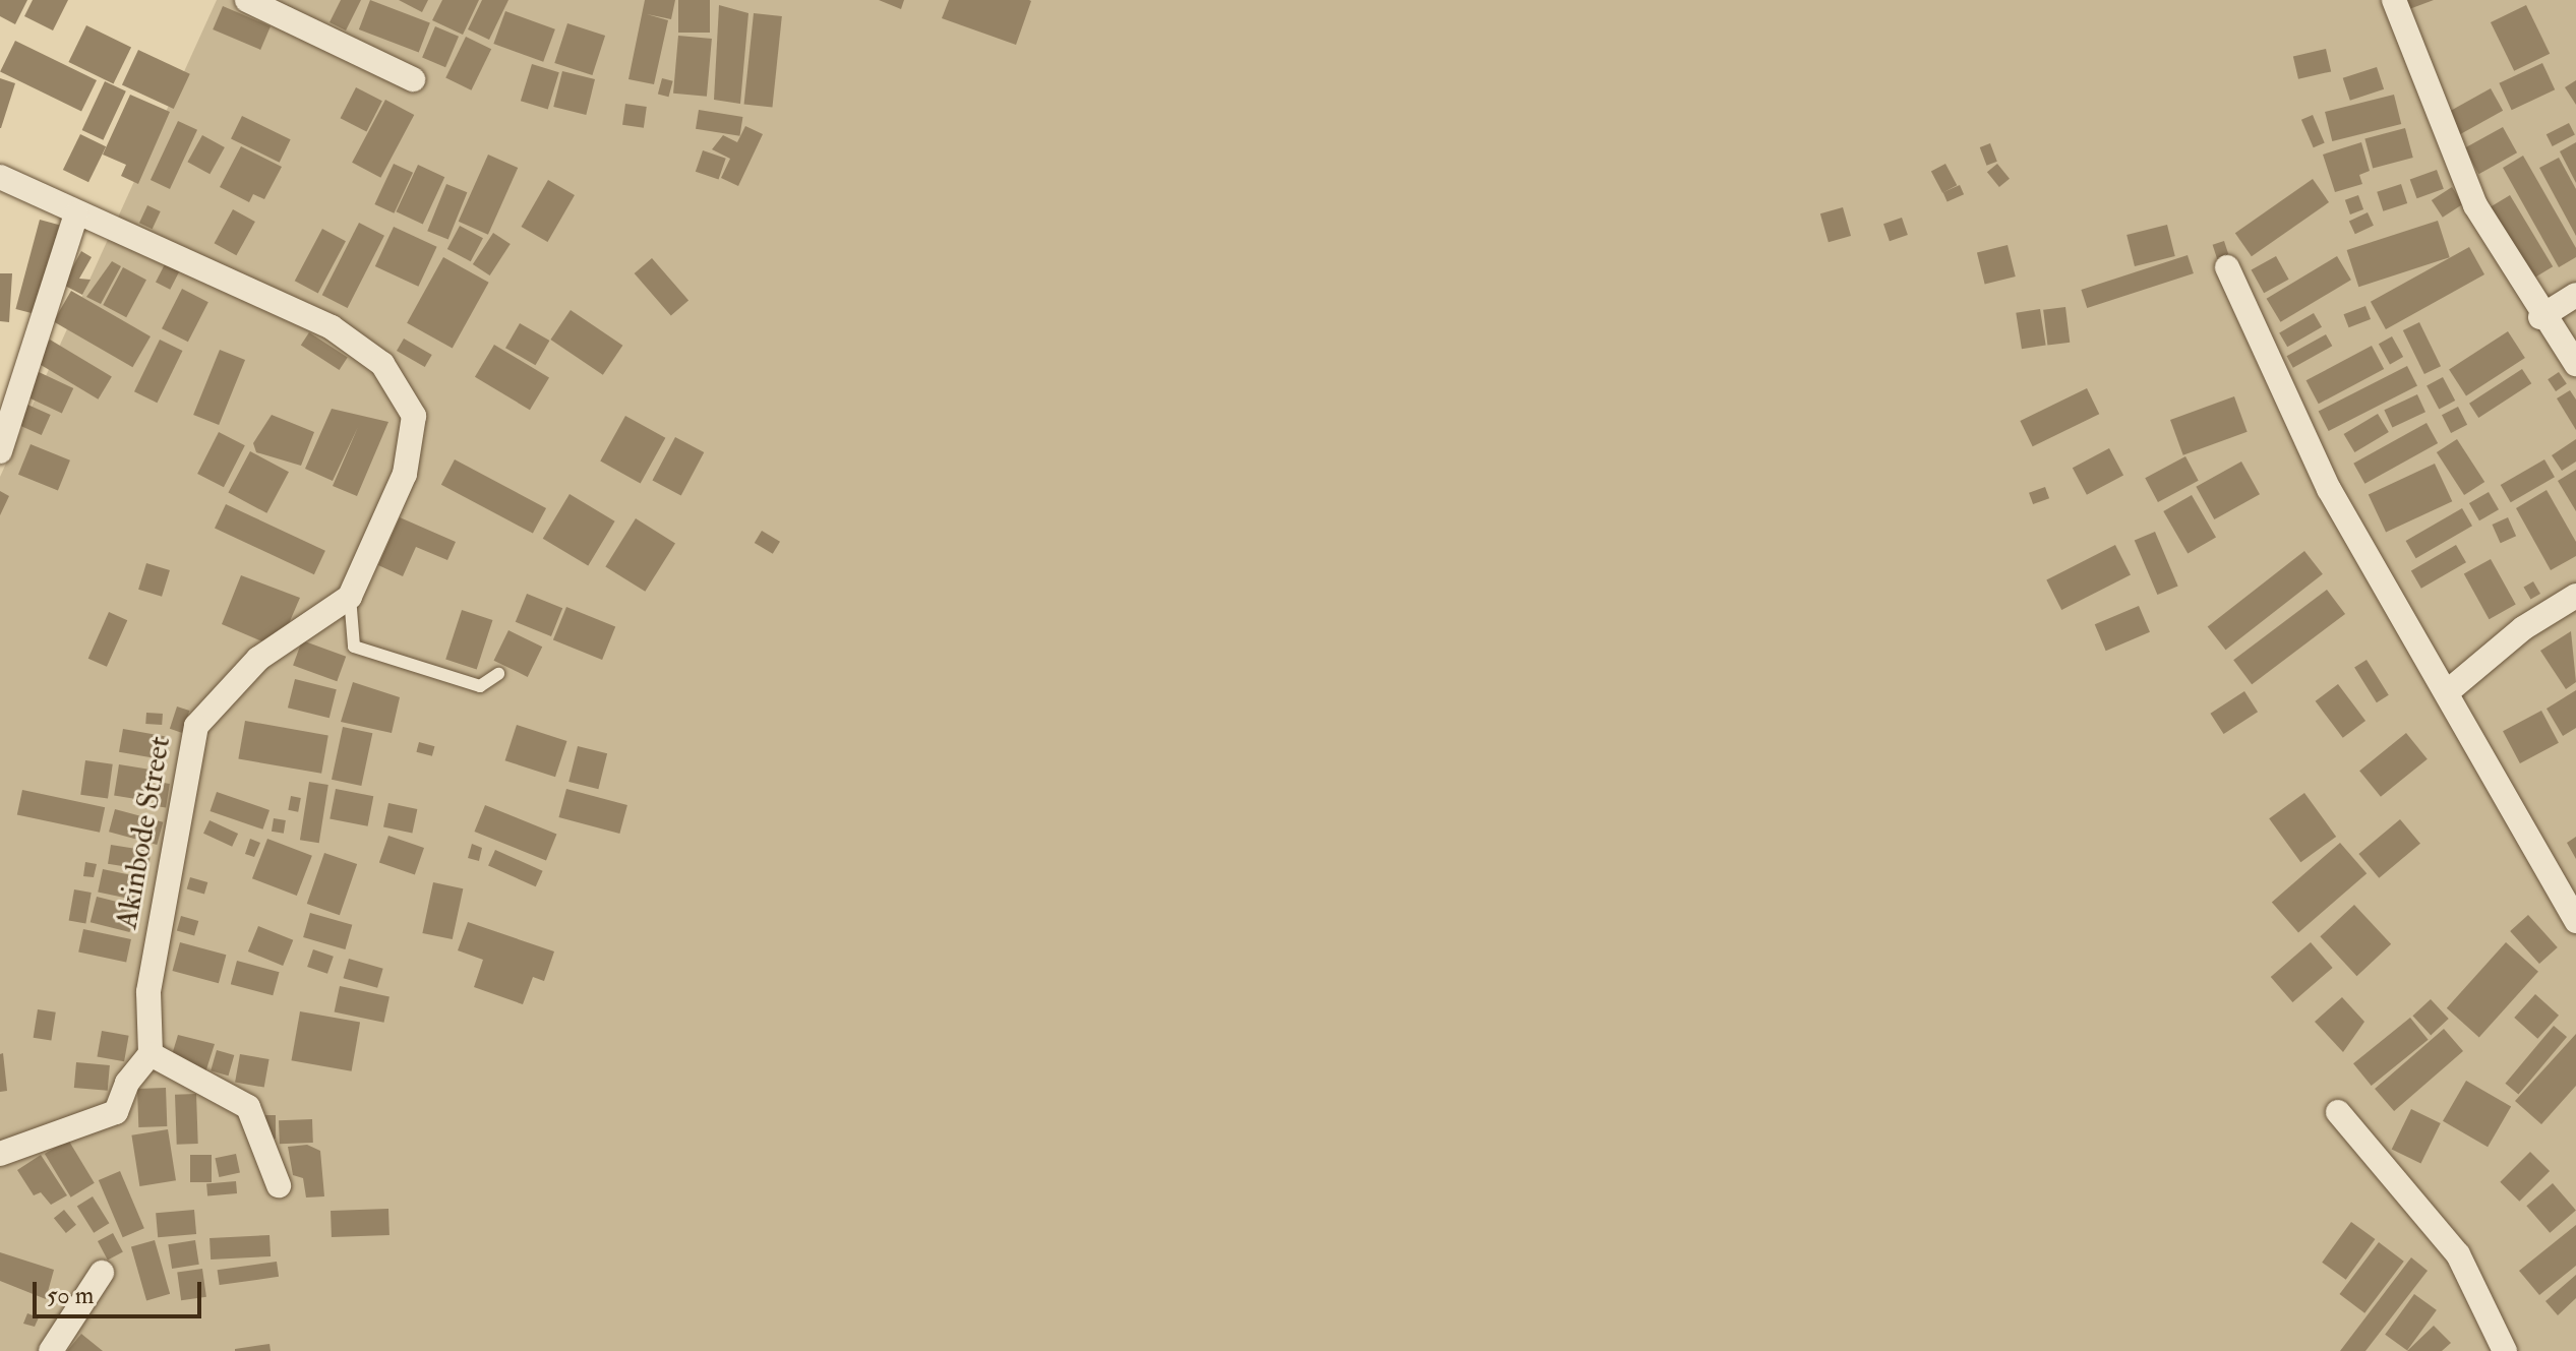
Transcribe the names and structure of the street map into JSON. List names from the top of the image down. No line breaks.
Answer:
{"streets":{"street":["Akinbode Street"]},"scale_bar":"50 m"}
